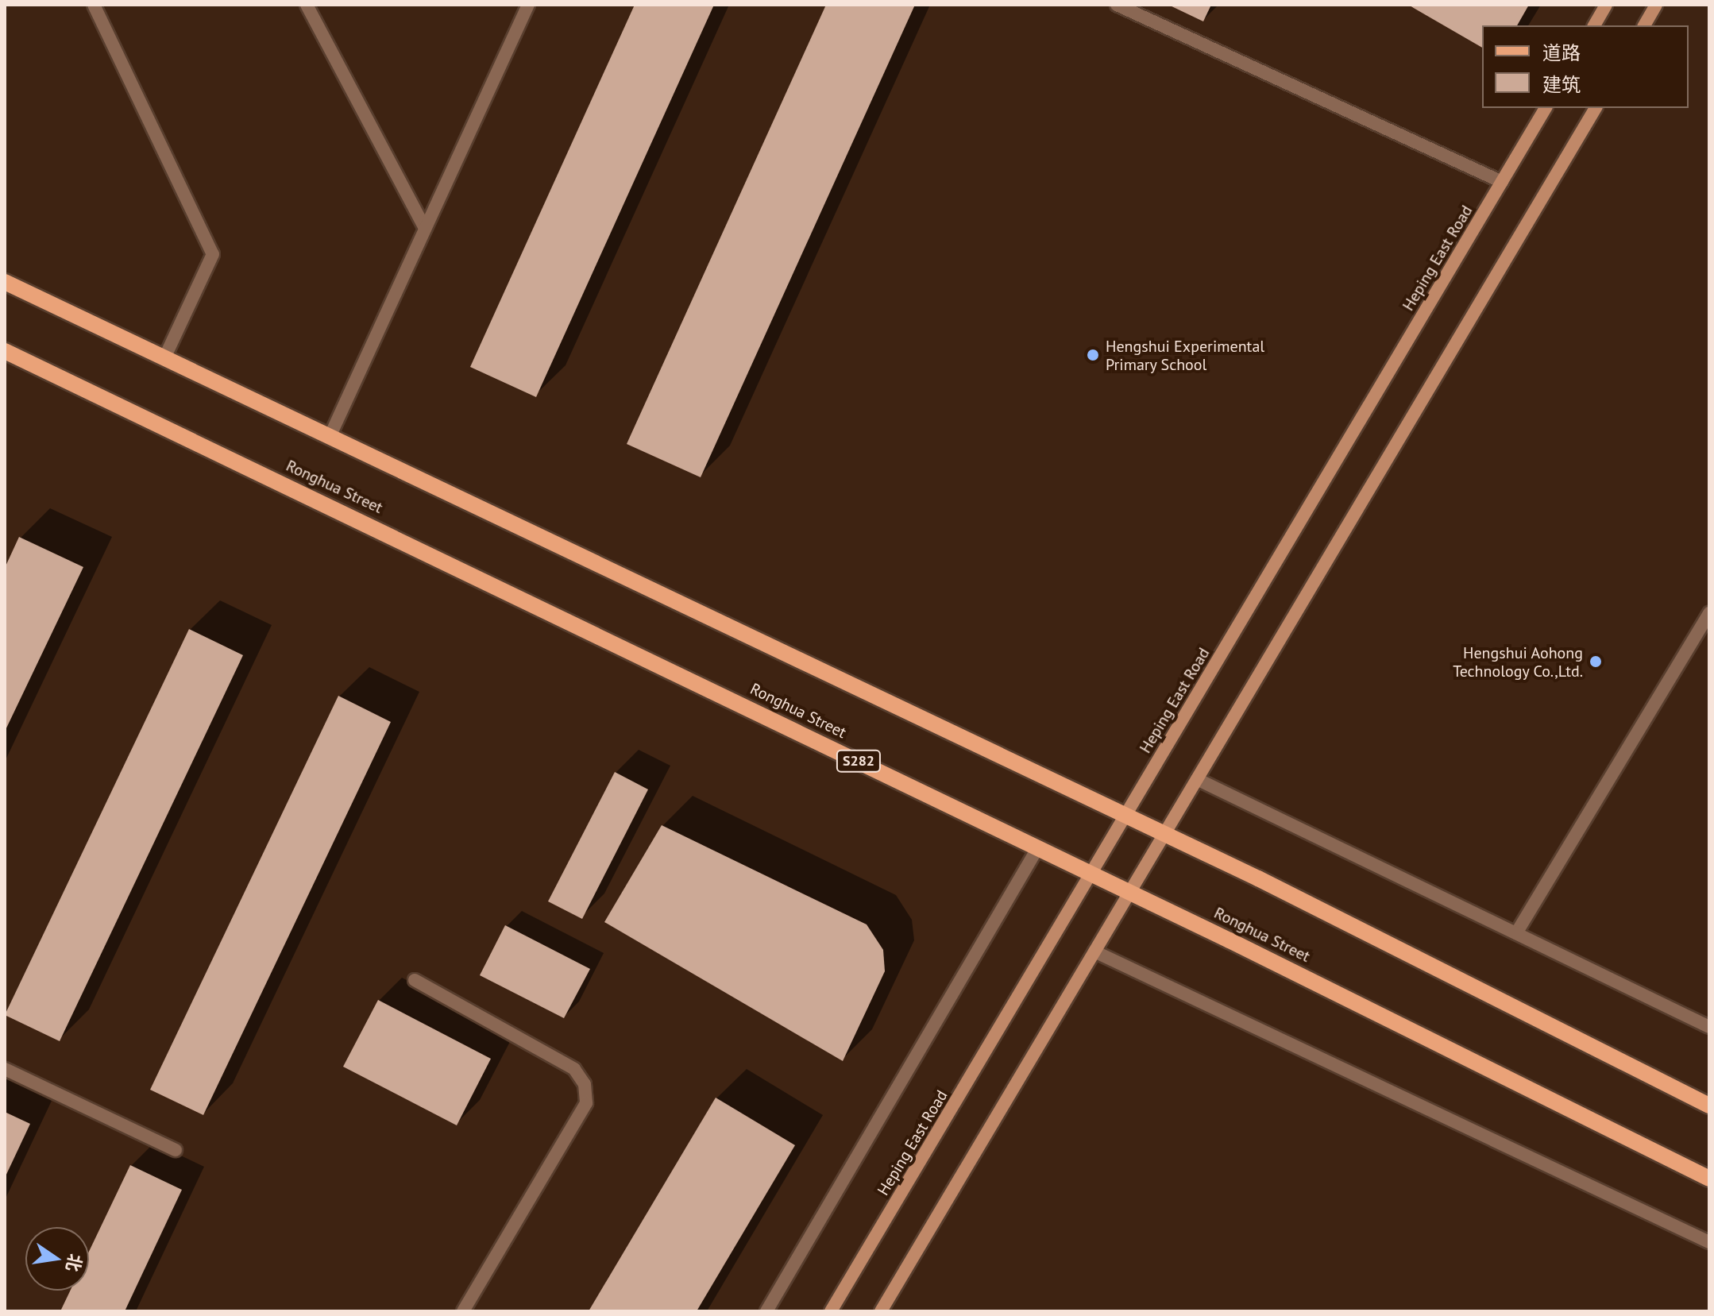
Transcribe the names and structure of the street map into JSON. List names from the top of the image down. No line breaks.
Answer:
{"streets":{"main road":["Heping East Road","Ronghua Street","S282"]},"crossings":[["Heping East Road","Ronghua Street"]],"places":["Hengshui Experimental Primary School","Hengshui Aohong Technology Co.,Ltd."],"legend":["道路","建筑"],"north":"right"}
